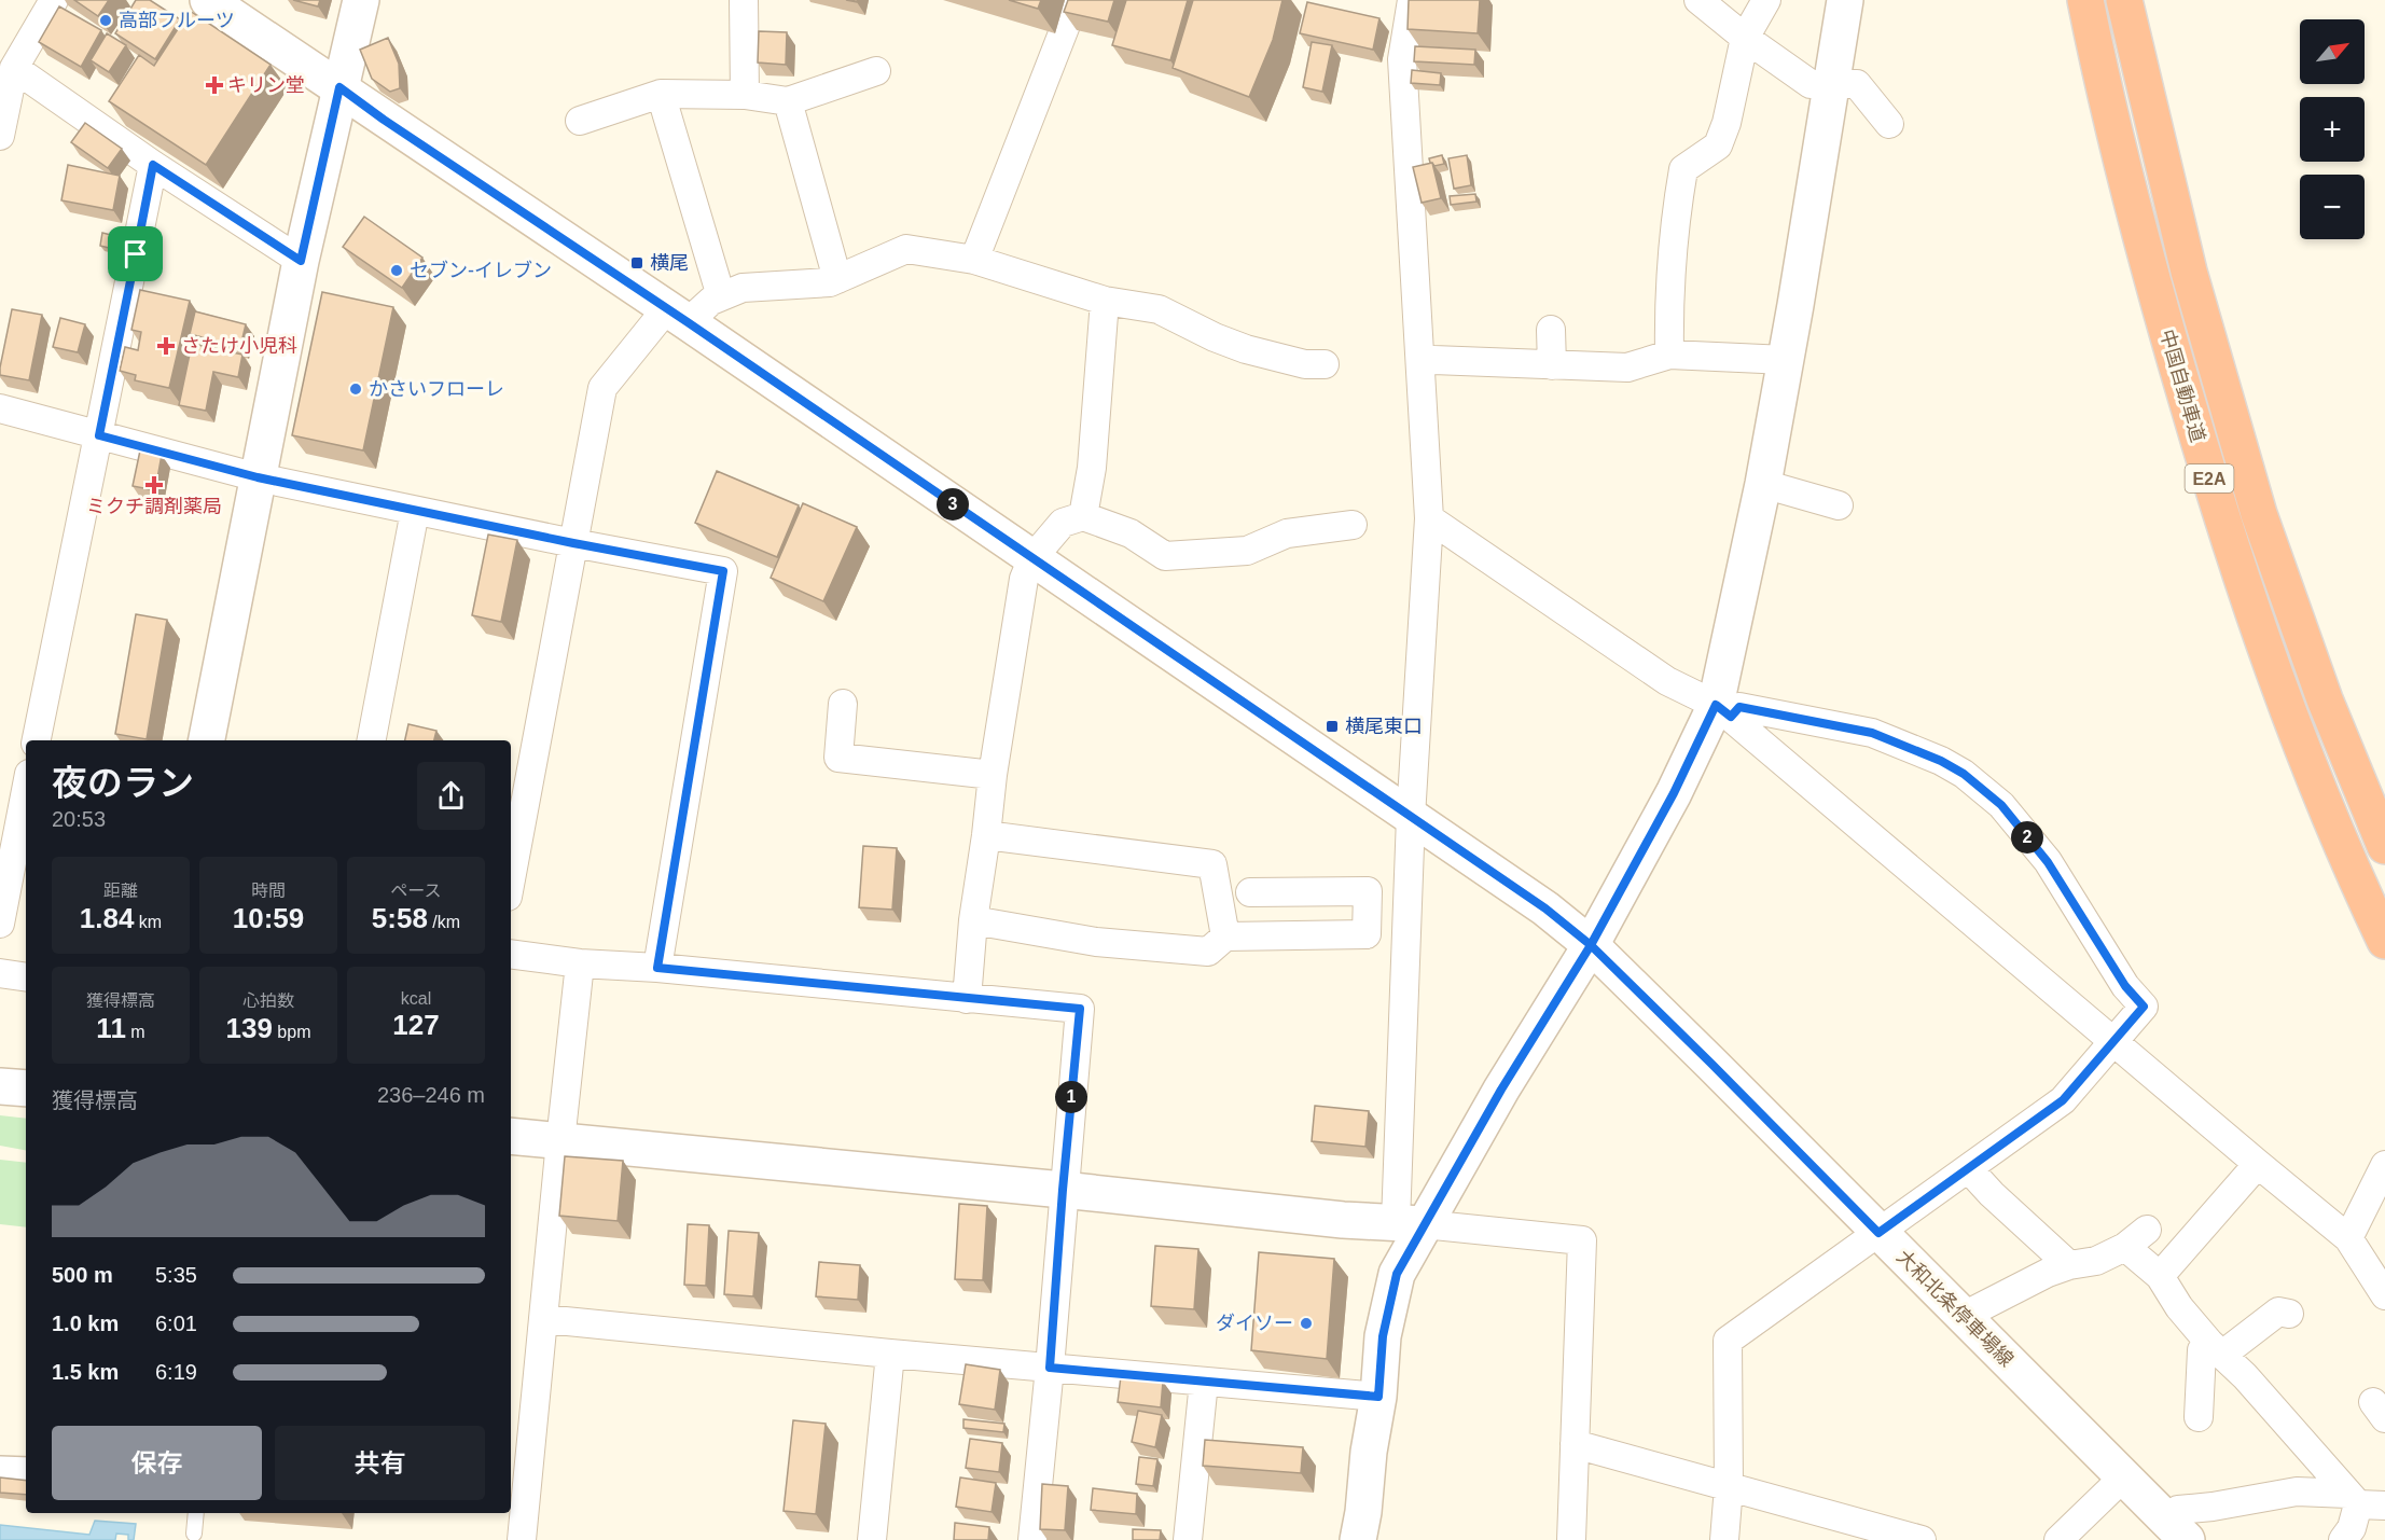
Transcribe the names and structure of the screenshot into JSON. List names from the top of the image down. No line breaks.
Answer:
{"streets":{"highway":["中国自動車道","E2A"],"street":["大和北条停車場線"]},"places":{"other":["高部フルーツ","セブン-イレブン","かさいフローレ","ダイソー"],"health":["キリン堂","さたけ小児科","ミクチ調剤薬局"],"transit":["横尾","横尾東口"]},"north":"top right","page":{"map_buttons":["+","−"],"pins":["3","2","1"],"heading":["夜のラン","20:53"],"stats":[["距離","1.84 km"],["時間","10:59"],["ペース","5:58 /km"],["獲得標高","11 m"],["心拍数","139 bpm"],["kcal","127"]],"chart":["獲得標高","236–246 m"],"list":[{"name":"500 m","note":"5:35"},{"name":"1.0 km","note":"6:01"},{"name":"1.5 km","note":"6:19"}],"buttons":["保存","共有"]}}
